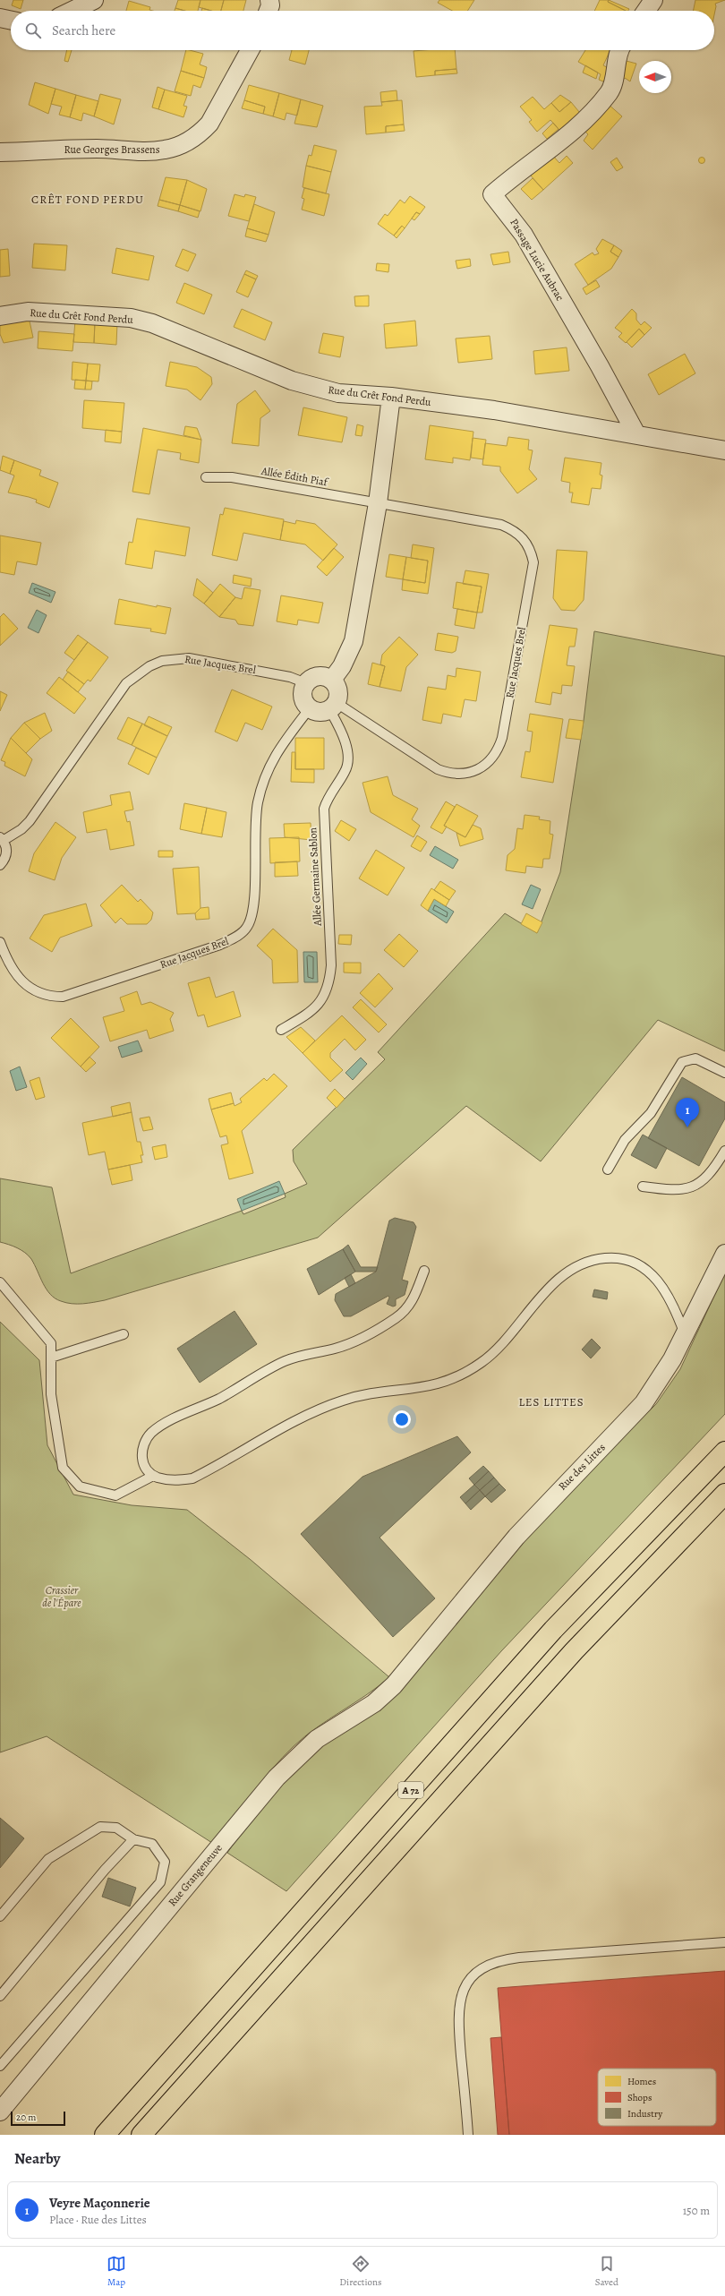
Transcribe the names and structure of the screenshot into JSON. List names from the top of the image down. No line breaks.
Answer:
{"streets":{"highway":["A 72"],"street":["Rue Georges Brassens","Passage Lucie Aubrac","Rue du Crêt Fond Perdu","Rue des Littes","Rue Grangeneuve"],"lane":["Allée Édith Piaf","Rue Jacques Brel","Allée Germaine Sablon"]},"crossings":[["Passage Lucie Aubrac","Rue du Crêt Fond Perdu"],["Allée Édith Piaf","Rue Jacques Brel"],["Rue Jacques Brel","Allée Germaine Sablon"],["Rue des Littes","Rue Grangeneuve"]],"districts":["CRÊT FOND PERDU","LES LITTES"],"parks":["Crassier de l'Épare"],"legend":["Homes","Shops","Industry"],"scale_bar":"20 m","north":"left","page":{"search":"Search here","pins":"1","scale":"20 m","heading":"Nearby","list":[{"mark":"1","name":"Veyre Maçonnerie","note":"Place · Rue des Littes","value":"150 m"}],"nav":["Map","Directions","Saved"]}}
